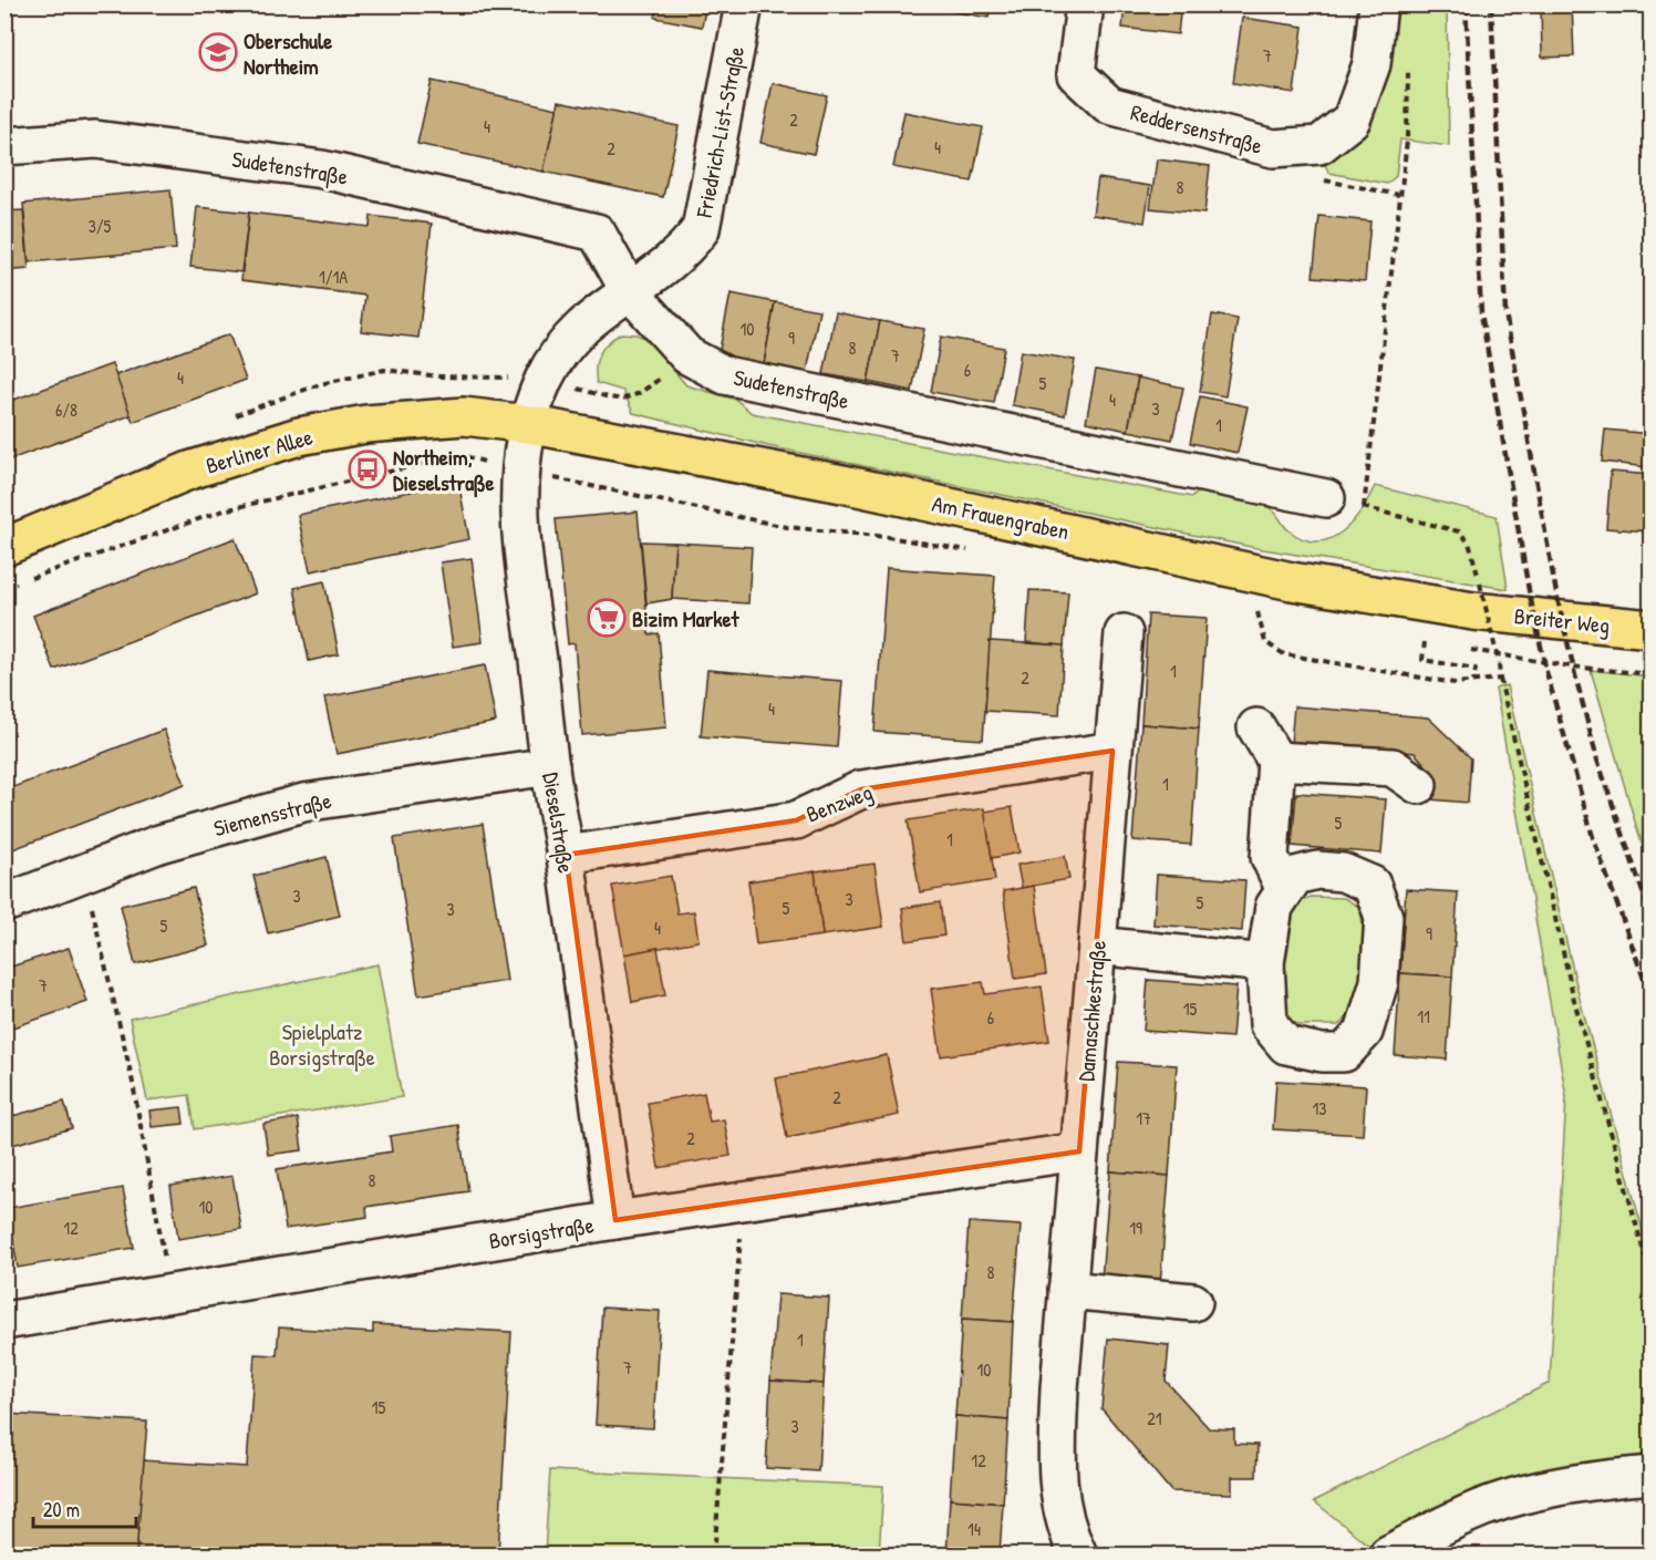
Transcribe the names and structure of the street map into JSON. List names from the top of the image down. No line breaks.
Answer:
{"streets":{"main road":["Berliner Allee","Am Frauengraben","Breiter Weg"],"street":["Reddersenstraße","Friedrich-List-Straße","Sudetenstraße","Benzweg","Siemensstraße","Dieselstraße","Damaschkestraße","Borsigstraße"]},"crossings":[["Friedrich-List-Straße","Sudetenstraße"],["Friedrich-List-Straße","Berliner Allee"],["Friedrich-List-Straße","Am Frauengraben"],["Friedrich-List-Straße","Dieselstraße"],["Berliner Allee","Am Frauengraben"],["Berliner Allee","Dieselstraße"],["Am Frauengraben","Breiter Weg"],["Am Frauengraben","Dieselstraße"],["Benzweg","Dieselstraße"],["Benzweg","Damaschkestraße"],["Siemensstraße","Dieselstraße"],["Dieselstraße","Borsigstraße"],["Damaschkestraße","Borsigstraße"]],"parks":["Spielplatz Borsigstraße"],"places":{"school or university":["Oberschule Northeim"],"bus stop":["Northeim, Dieselstraße"],"supermarket":["Bizim Market"]},"house_numbers":["7","2","4","4","2","8","3/5","1/1A","10","9","8","7","6","4","5","4","3","6/8","1","1","2","4","1","5","1","3","3","5","5","3","5","4","9","7","15","11","6","2","13","17","2","8","10","12","19","8","1","7","10","15","21","3","12","14"],"scale_bar":"20 m"}
